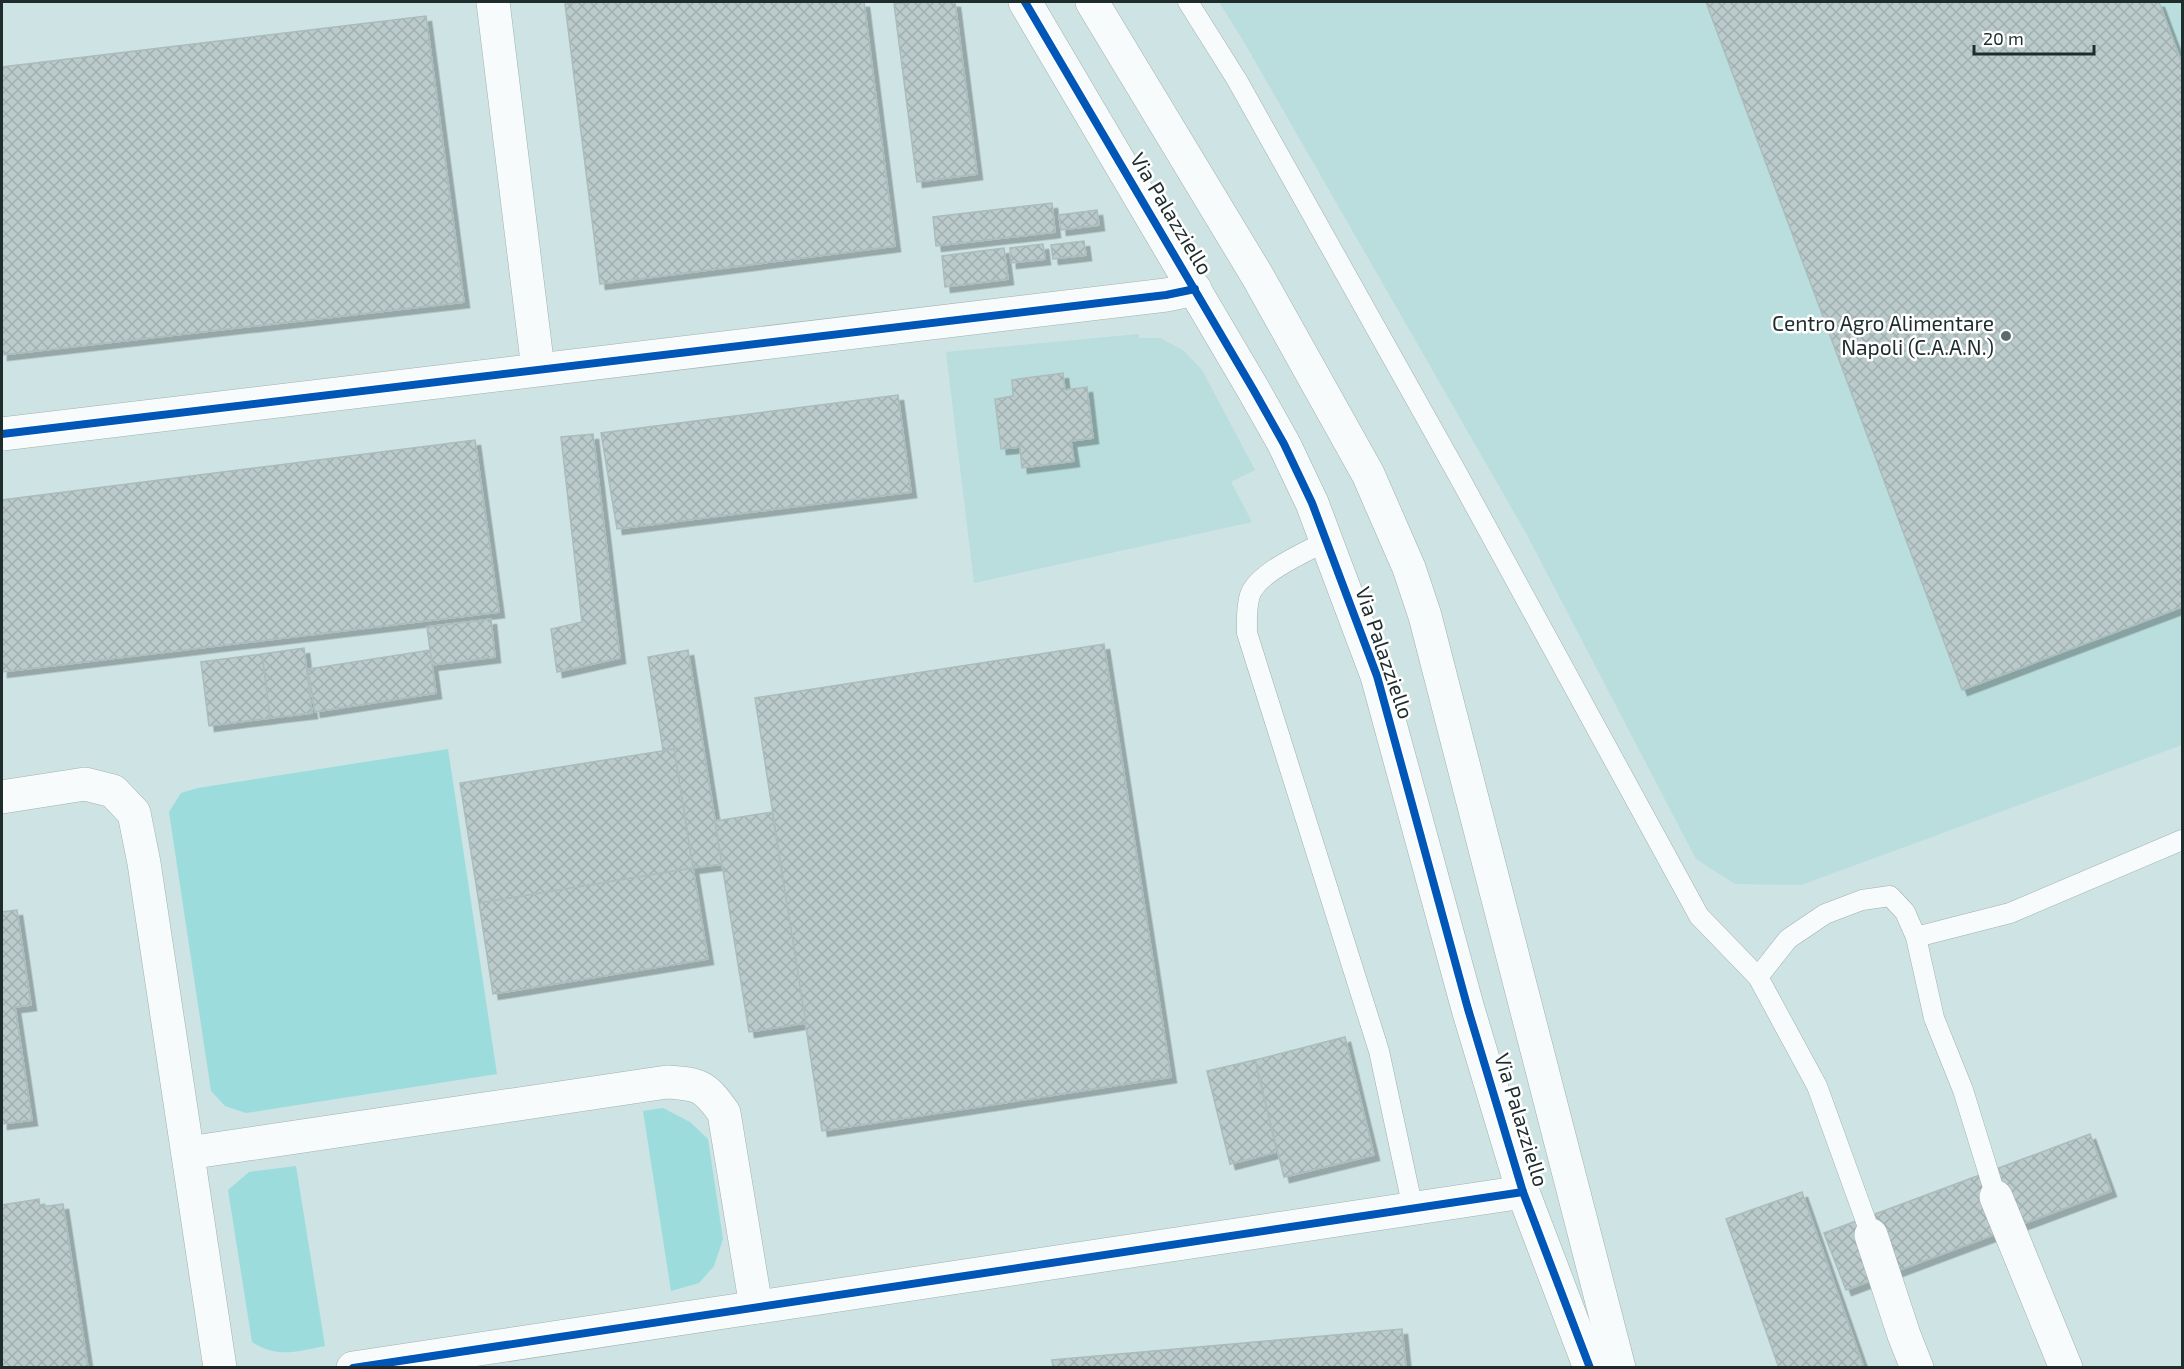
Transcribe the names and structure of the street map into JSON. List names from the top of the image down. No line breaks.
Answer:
{"streets":{"street":["Via Palazziello"]},"places":["Centro Agro Alimentare Napoli (C.A.A.N.)"],"scale_bar":"20 m"}
